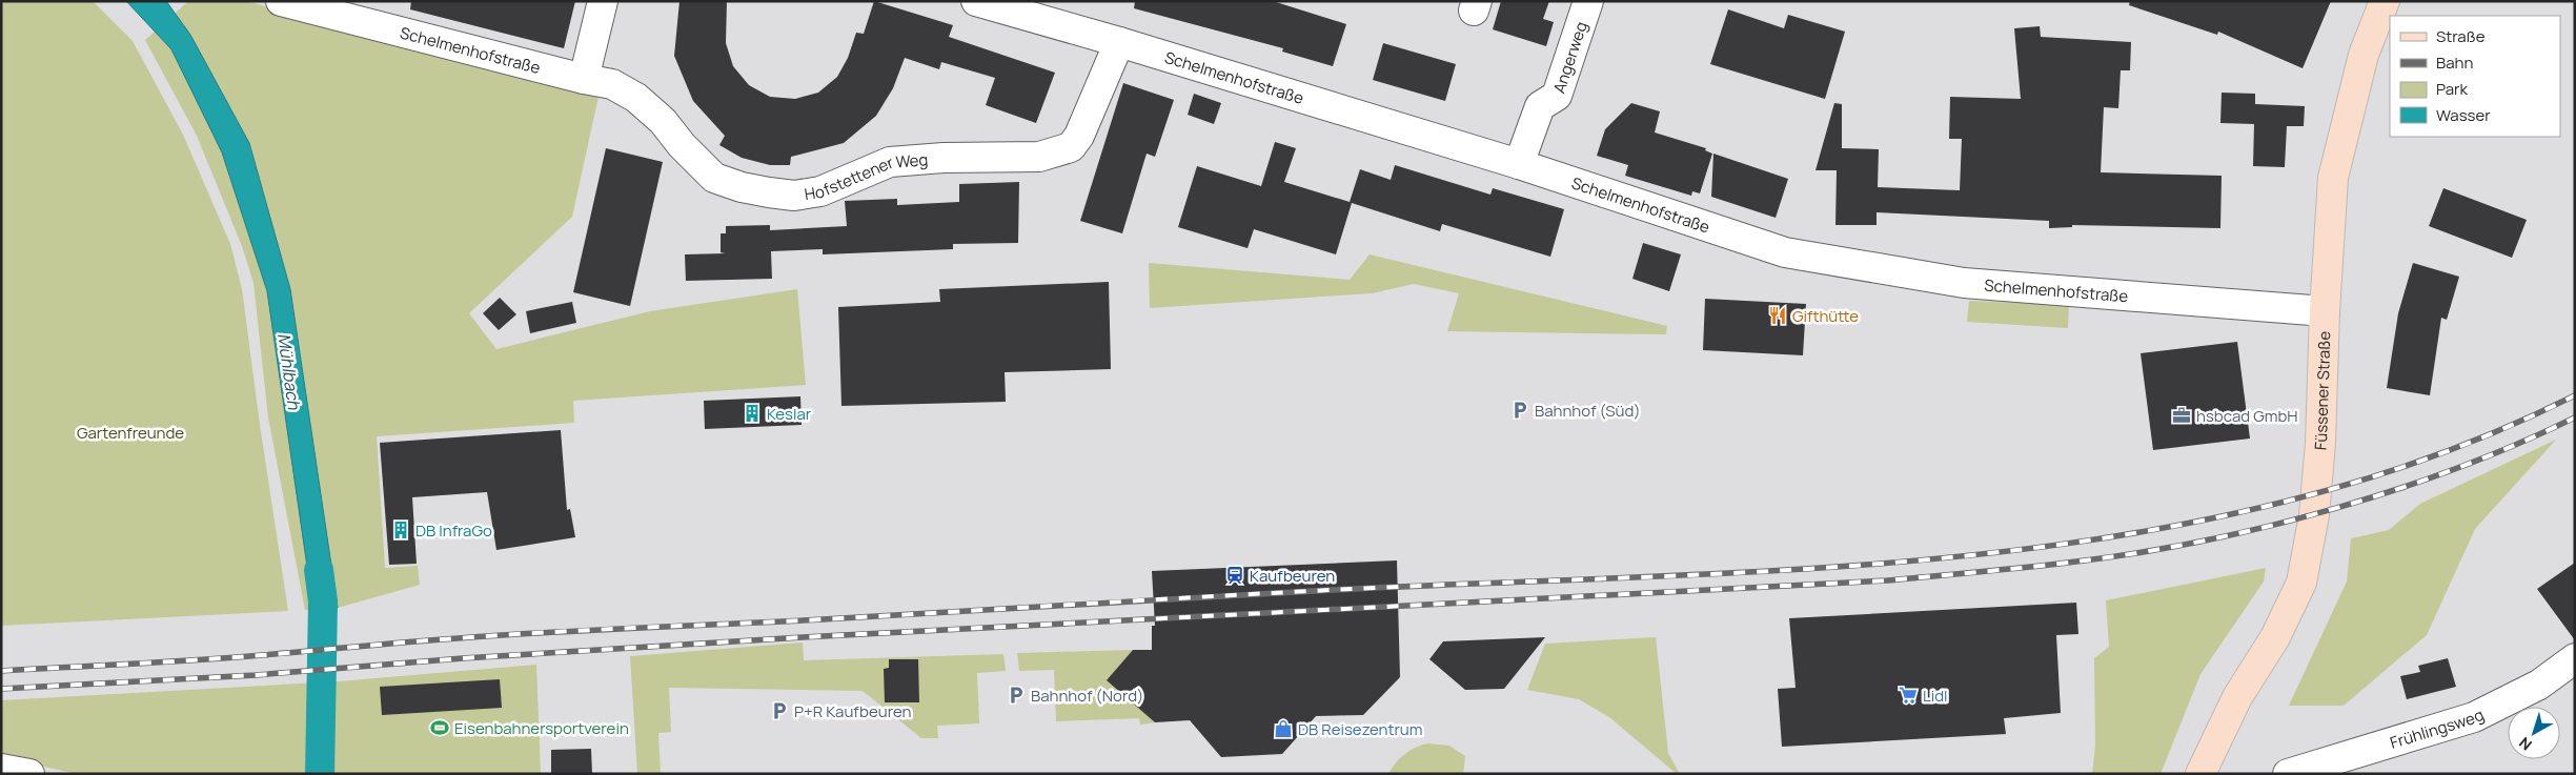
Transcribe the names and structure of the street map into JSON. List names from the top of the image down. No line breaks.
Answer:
{"streets":{"main road":["Füssener Straße"],"street":["Schelmenhofstraße","Angerweg","Hofstettener Weg","Frühlingsweg"]},"crossings":[["Schelmenhofstraße","Angerweg"],["Schelmenhofstraße","Hofstettener Weg"],["Schelmenhofstraße","Füssener Straße"]],"water":["Mühlbach"],"parks":["Gartenfreunde"],"places":{"restaurant":["Gifthütte"],"parking":["Bahnhof (Süd)","Bahnhof (Nord)","P+R Kaufbeuren"],"building":["Keslar","DB InfraGo"],"office":["hsbcad GmbH"],"station":["Kaufbeuren"],"supermarket":["Lidl"],"sports":["Eisenbahnersportverein"],"shop":["DB Reisezentrum"]},"legend":["Straße","Bahn","Park","Wasser"],"north":"bottom left"}
